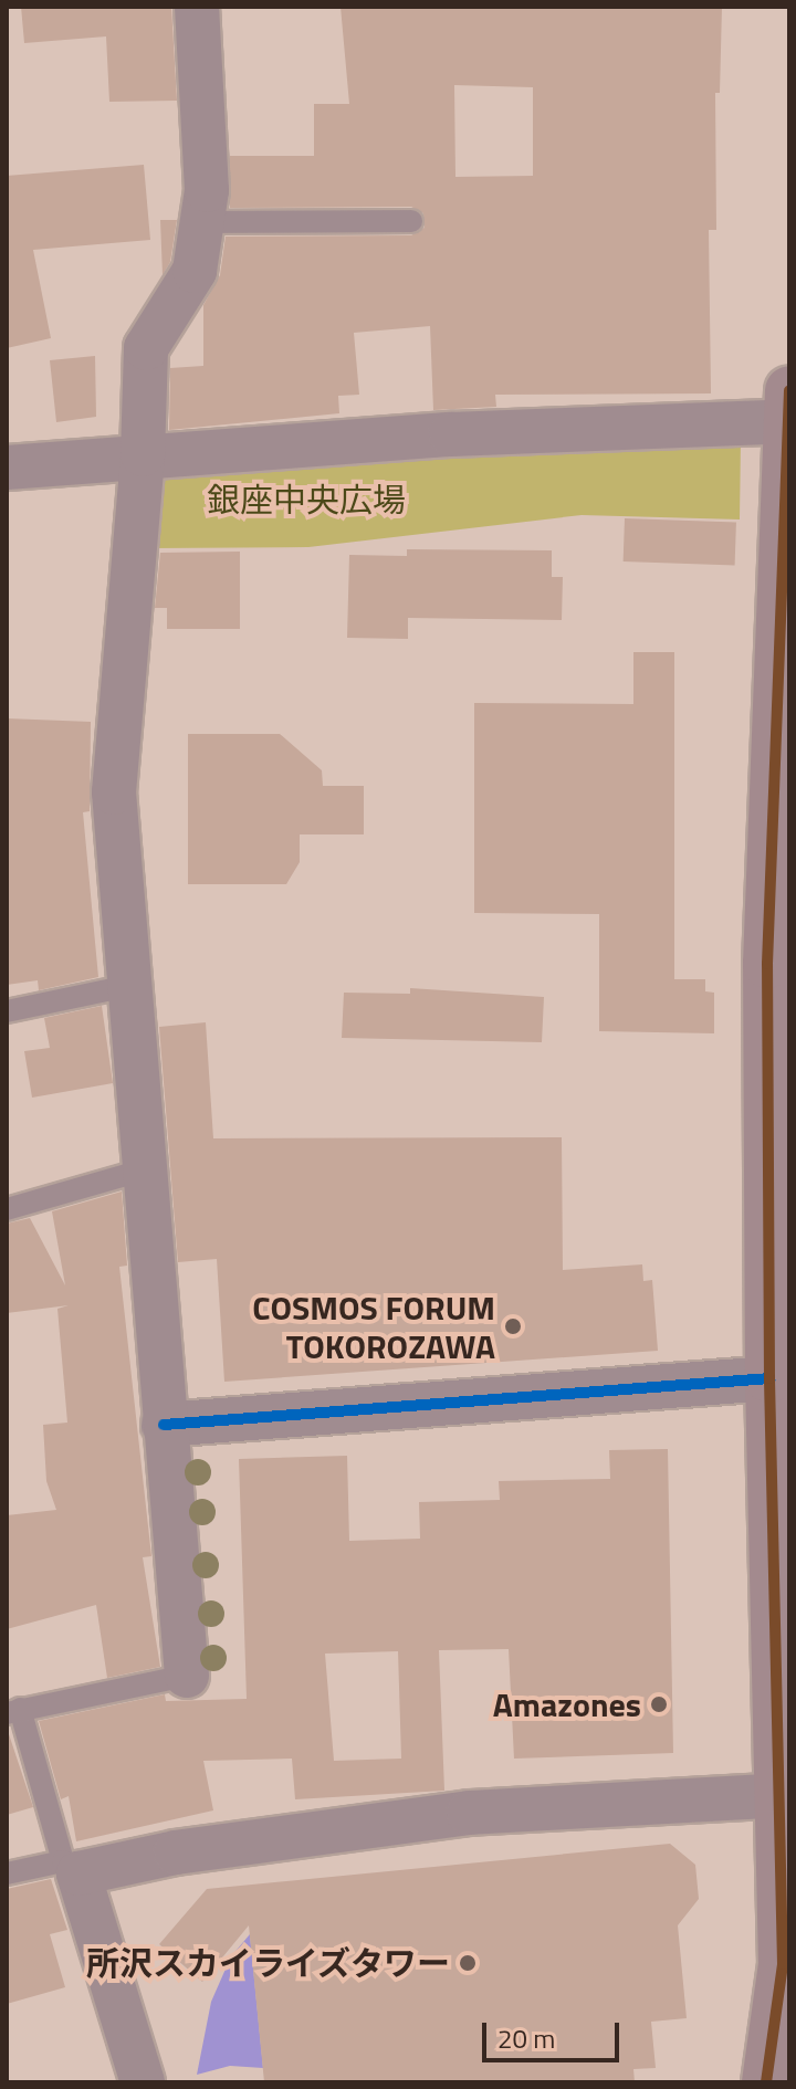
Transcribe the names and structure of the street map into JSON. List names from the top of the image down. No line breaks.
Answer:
{"parks":["銀座中央広場"],"places":["COSMOS FORUM TOKOROZAWA","Amazones","所沢スカイライズタワー"],"scale_bar":"20 m"}
